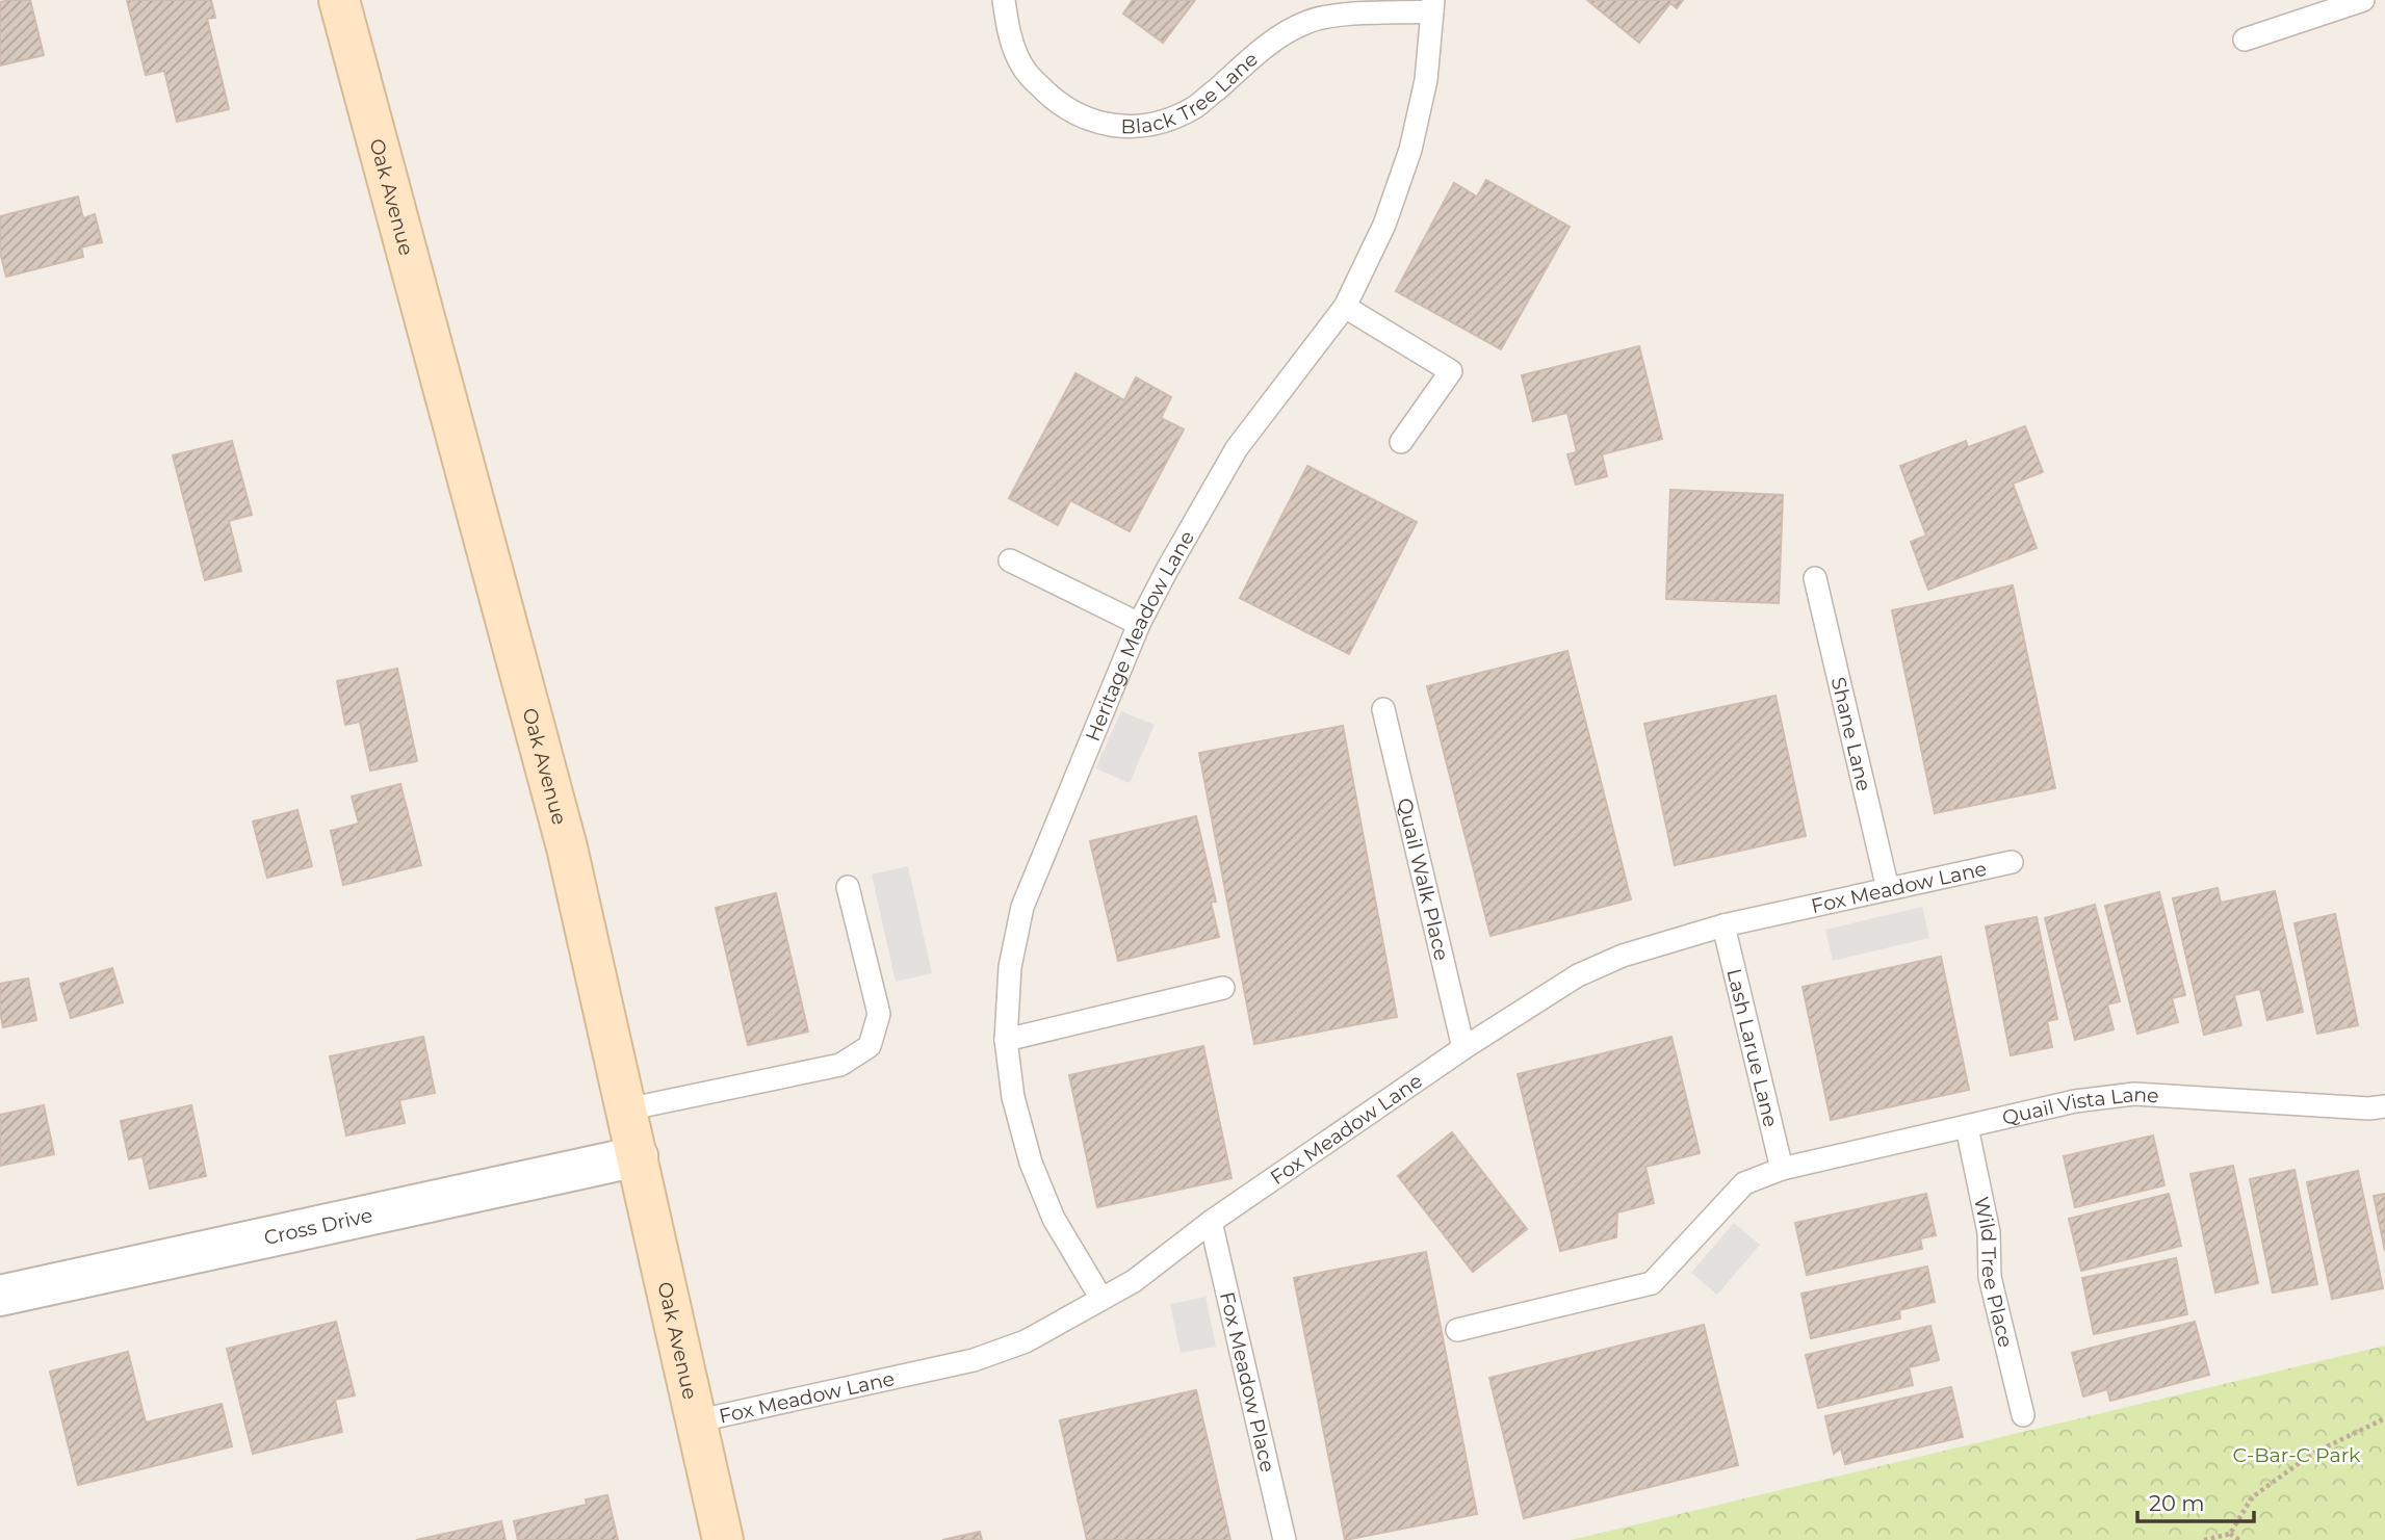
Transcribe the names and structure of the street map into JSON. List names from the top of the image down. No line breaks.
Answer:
{"streets":{"main road":["Oak Avenue"],"street":["Cross Drive"],"lane":["Black Tree Lane","Heritage Meadow Lane","Shane Lane","Quail Walk Place","Fox Meadow Lane","Lash Larue Lane","Quail Vista Lane","Wild Tree Place","Fox Meadow Place"]},"crossings":[["Black Tree Lane","Heritage Meadow Lane"],["Oak Avenue","Fox Meadow Lane"],["Oak Avenue","Cross Drive"],["Heritage Meadow Lane","Fox Meadow Lane"],["Shane Lane","Fox Meadow Lane"],["Quail Walk Place","Fox Meadow Lane"],["Fox Meadow Lane","Lash Larue Lane"],["Fox Meadow Lane","Fox Meadow Place"],["Lash Larue Lane","Quail Vista Lane"],["Quail Vista Lane","Wild Tree Place"]],"parks":["C-Bar-C Park"],"scale_bar":"20 m"}
